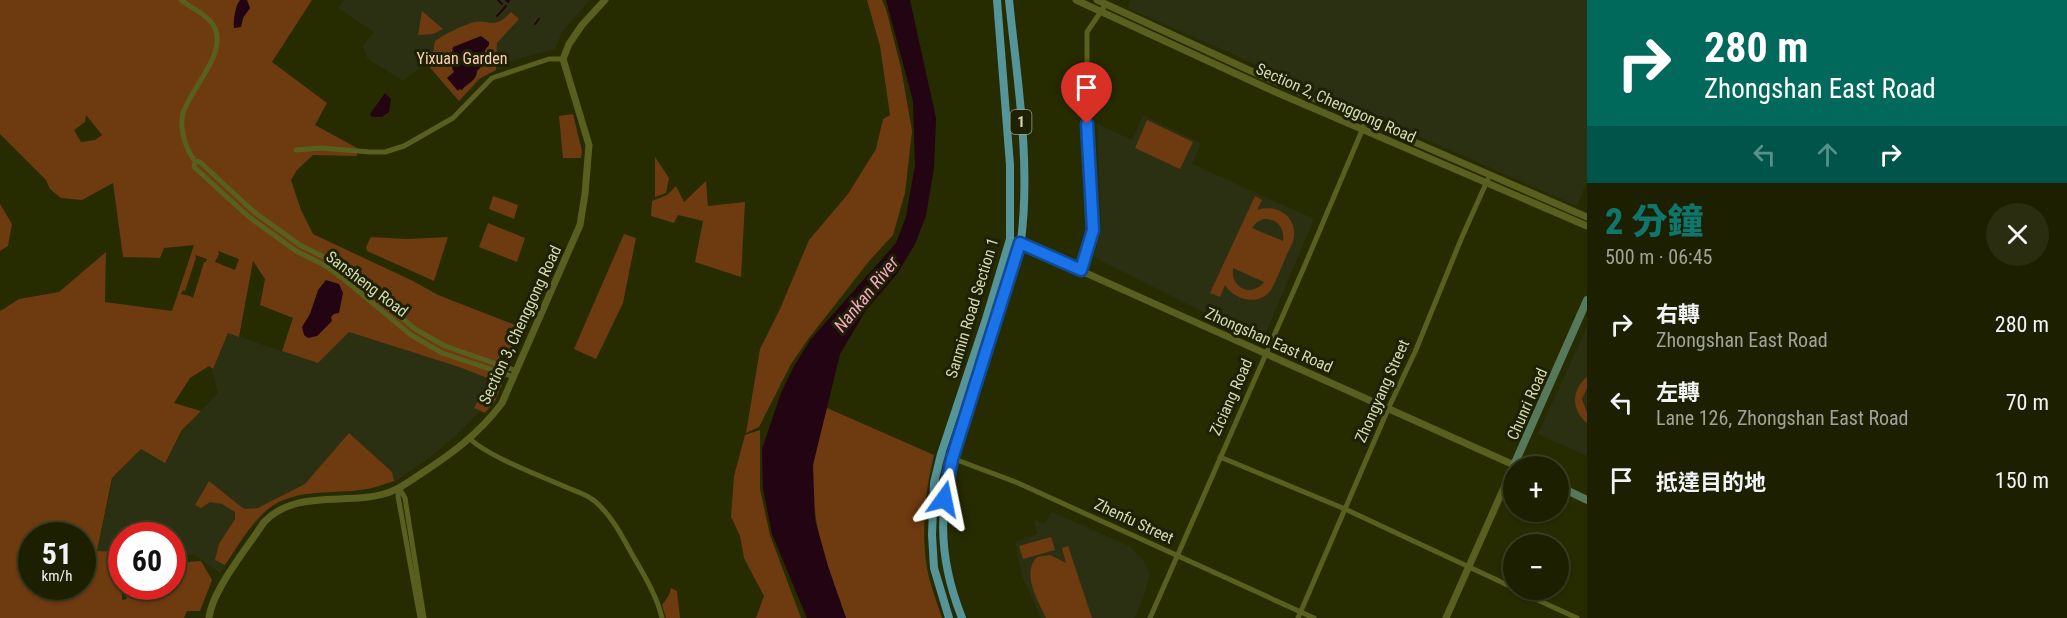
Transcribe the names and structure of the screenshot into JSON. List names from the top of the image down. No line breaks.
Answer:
{"streets":{"main road":["1","Sanmin Road Section 1","Chunri Road"],"street":["Section 2, Chenggong Road","Sansheng Road","Section 3, Chenggong Road","Zhongshan East Road","Zhongyang Street","Ziciang Road","Zhenfu Street"]},"crossings":[["Section 2, Chenggong Road","Zhongyang Street"],["Section 2, Chenggong Road","Ziciang Road"],["Sansheng Road","Section 3, Chenggong Road"],["Sanmin Road Section 1","Zhongshan East Road"],["Sanmin Road Section 1","Zhenfu Street"],["Zhongshan East Road","Zhongyang Street"],["Zhongshan East Road","Ziciang Road"],["Zhongyang Street","Zhenfu Street"],["Ziciang Road","Zhenfu Street"]],"water":["Nankan River"],"parks":["Yixuan Garden"],"page":{"turn":["280 m","Zhongshan East Road"],"heading":["2 分鐘","500 m · 06:45"],"list":[{"name":"右轉","note":"Zhongshan East Road","value":"280 m"},{"name":"左轉","note":"Lane 126, Zhongshan East Road","value":"70 m"},{"name":"抵達目的地","value":"150 m"}],"map_buttons":["+","−"],"speed":"51 km/h","limit":"60"}}
